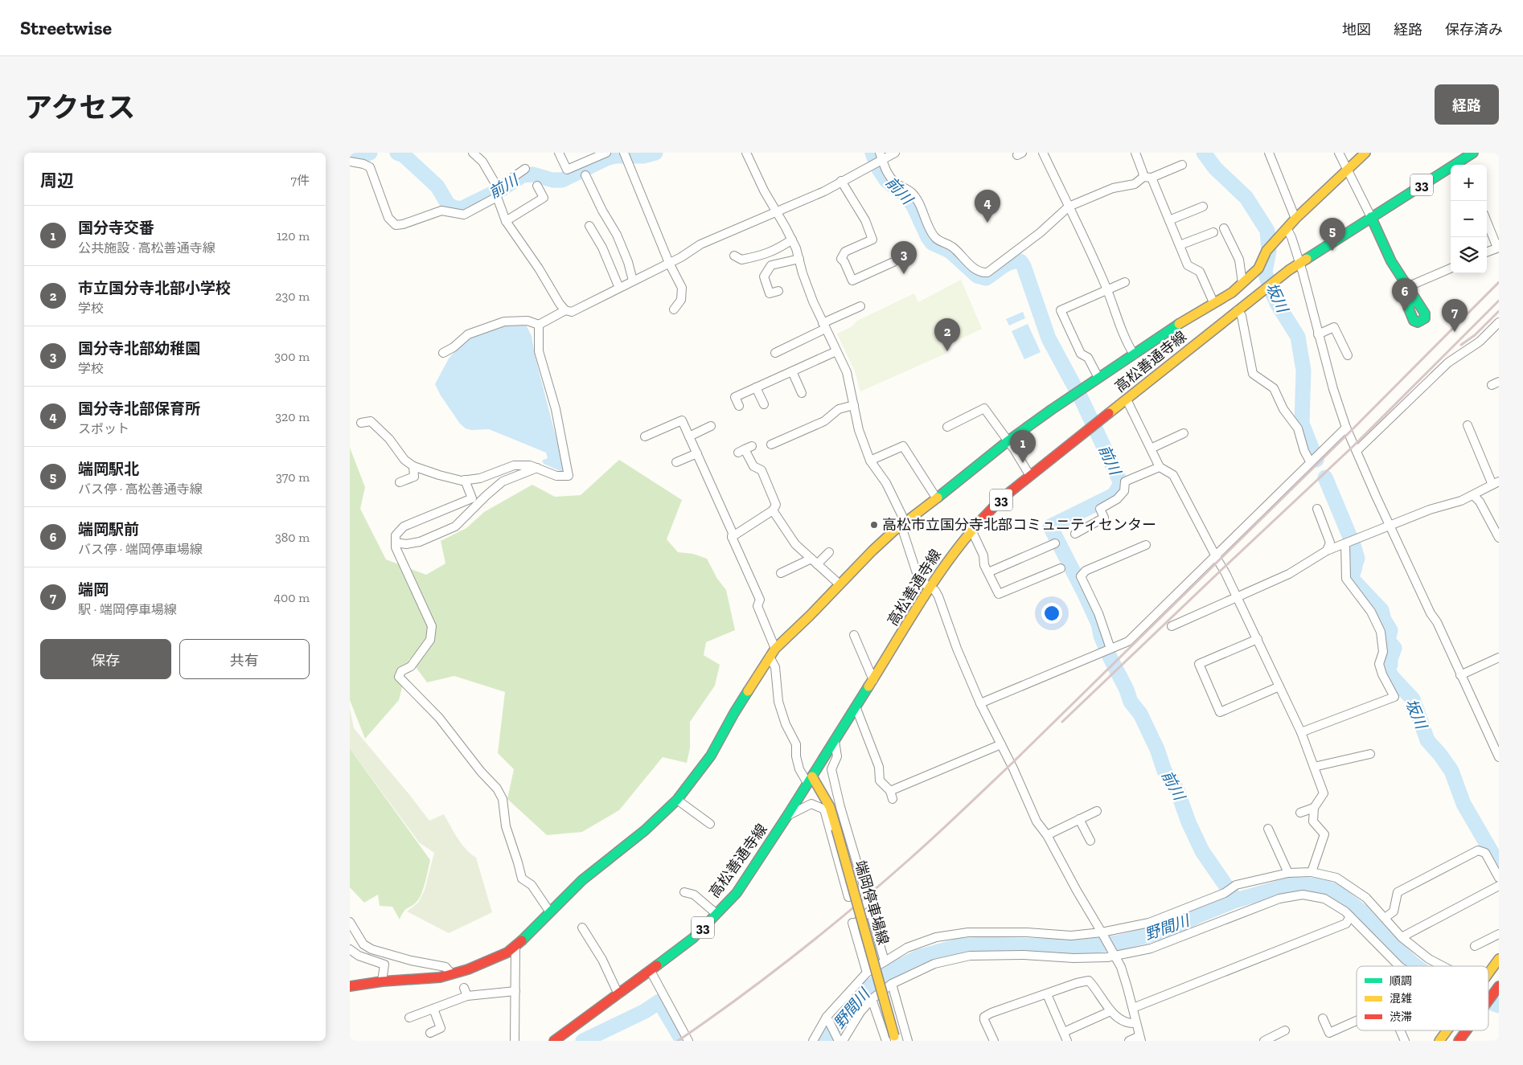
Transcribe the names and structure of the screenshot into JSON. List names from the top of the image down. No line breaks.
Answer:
{"streets":{"main road":["33","高松善通寺線","端岡停車場線"]},"crossings":[["高松善通寺線","端岡停車場線"]],"water":["前川","坂川","野間川"],"places":["高松市立国分寺北部コミュニティセンター"],"legend":["順調","混雑","渋滞"],"page":{"header":"Streetwise","nav":["地図","経路","保存済み"],"title":"アクセス","buttons":["経路",["保存","共有"]],"heading":["周辺","7件"],"map_buttons":["+","−"],"pins":["4","5","3","6","7","2","1"],"list":[{"mark":"1","name":"国分寺交番","note":"公共施設 · 高松善通寺線","value":"120 m"},{"mark":"2","name":"市立国分寺北部小学校","note":"学校","value":"230 m"},{"mark":"3","name":"国分寺北部幼稚園","note":"学校","value":"300 m"},{"mark":"4","name":"国分寺北部保育所","note":"スポット","value":"320 m"},{"mark":"5","name":"端岡駅北","note":"バス停 · 高松善通寺線","value":"370 m"},{"mark":"6","name":"端岡駅前","note":"バス停 · 端岡停車場線","value":"380 m"},{"mark":"7","name":"端岡","note":"駅 · 端岡停車場線","value":"400 m"}]}}
